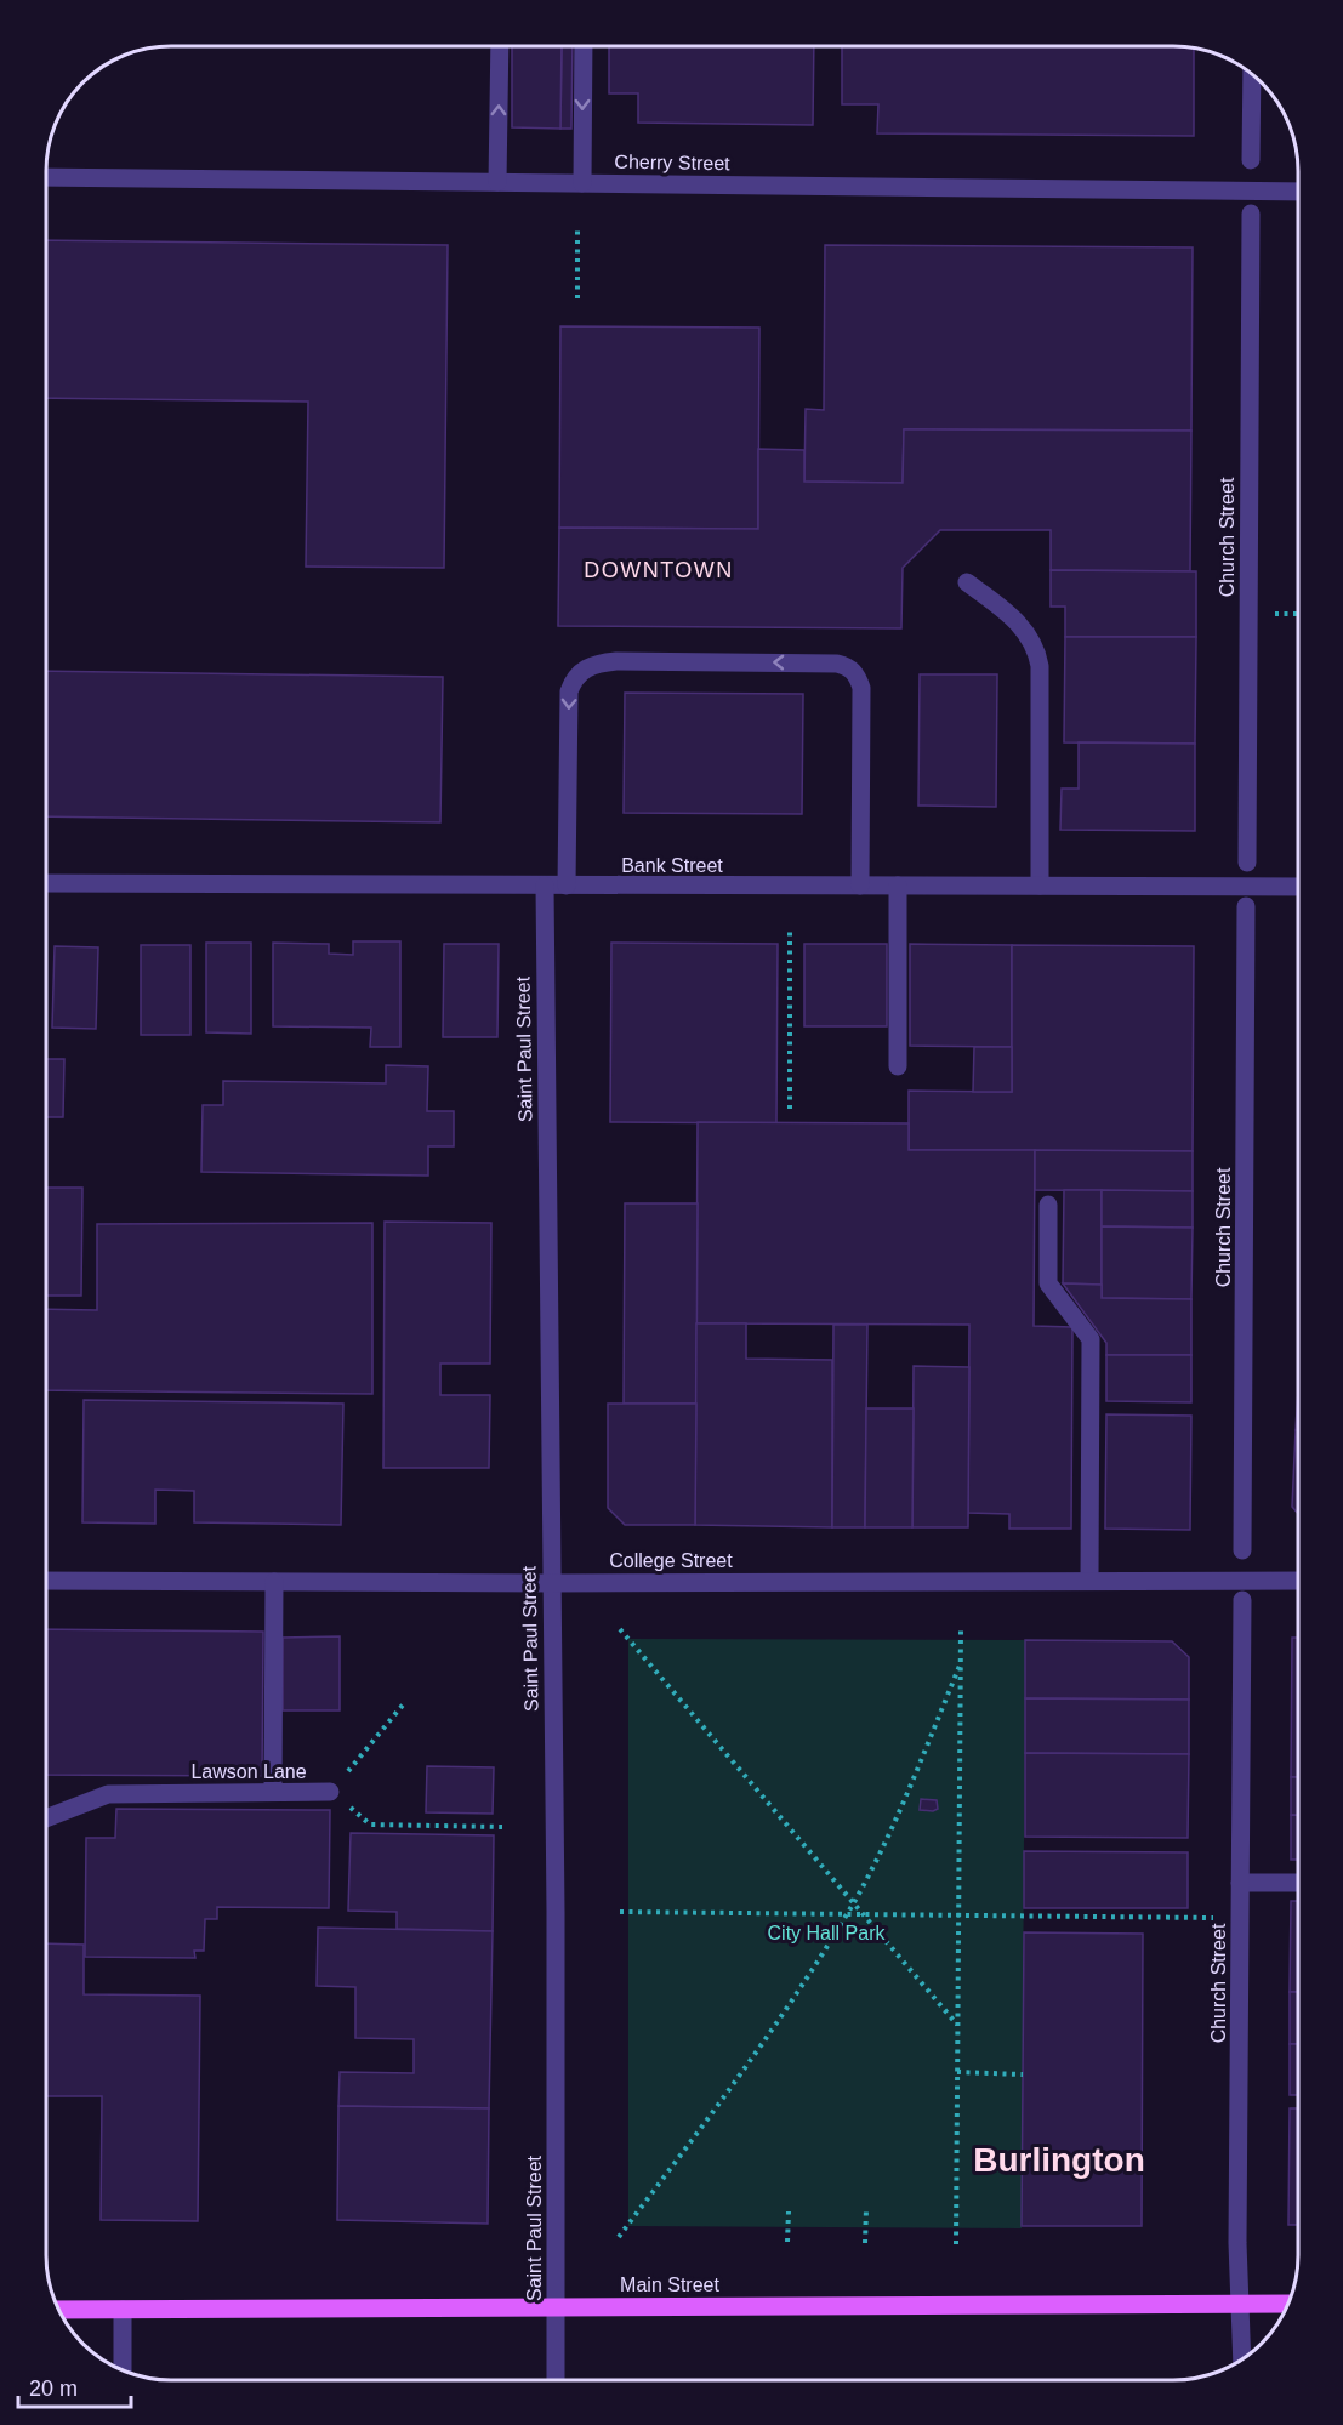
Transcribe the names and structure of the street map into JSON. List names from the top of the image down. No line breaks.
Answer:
{"streets":{"main road":["Main Street"],"street":["Cherry Street","Church Street","Bank Street","Saint Paul Street","College Street","Lawson Lane"]},"crossings":[["Church Street","Main Street"],["Bank Street","Saint Paul Street"],["Saint Paul Street","College Street"],["Saint Paul Street","Main Street"]],"districts":["DOWNTOWN","Burlington"],"parks":["City Hall Park"],"scale_bar":"20 m"}
